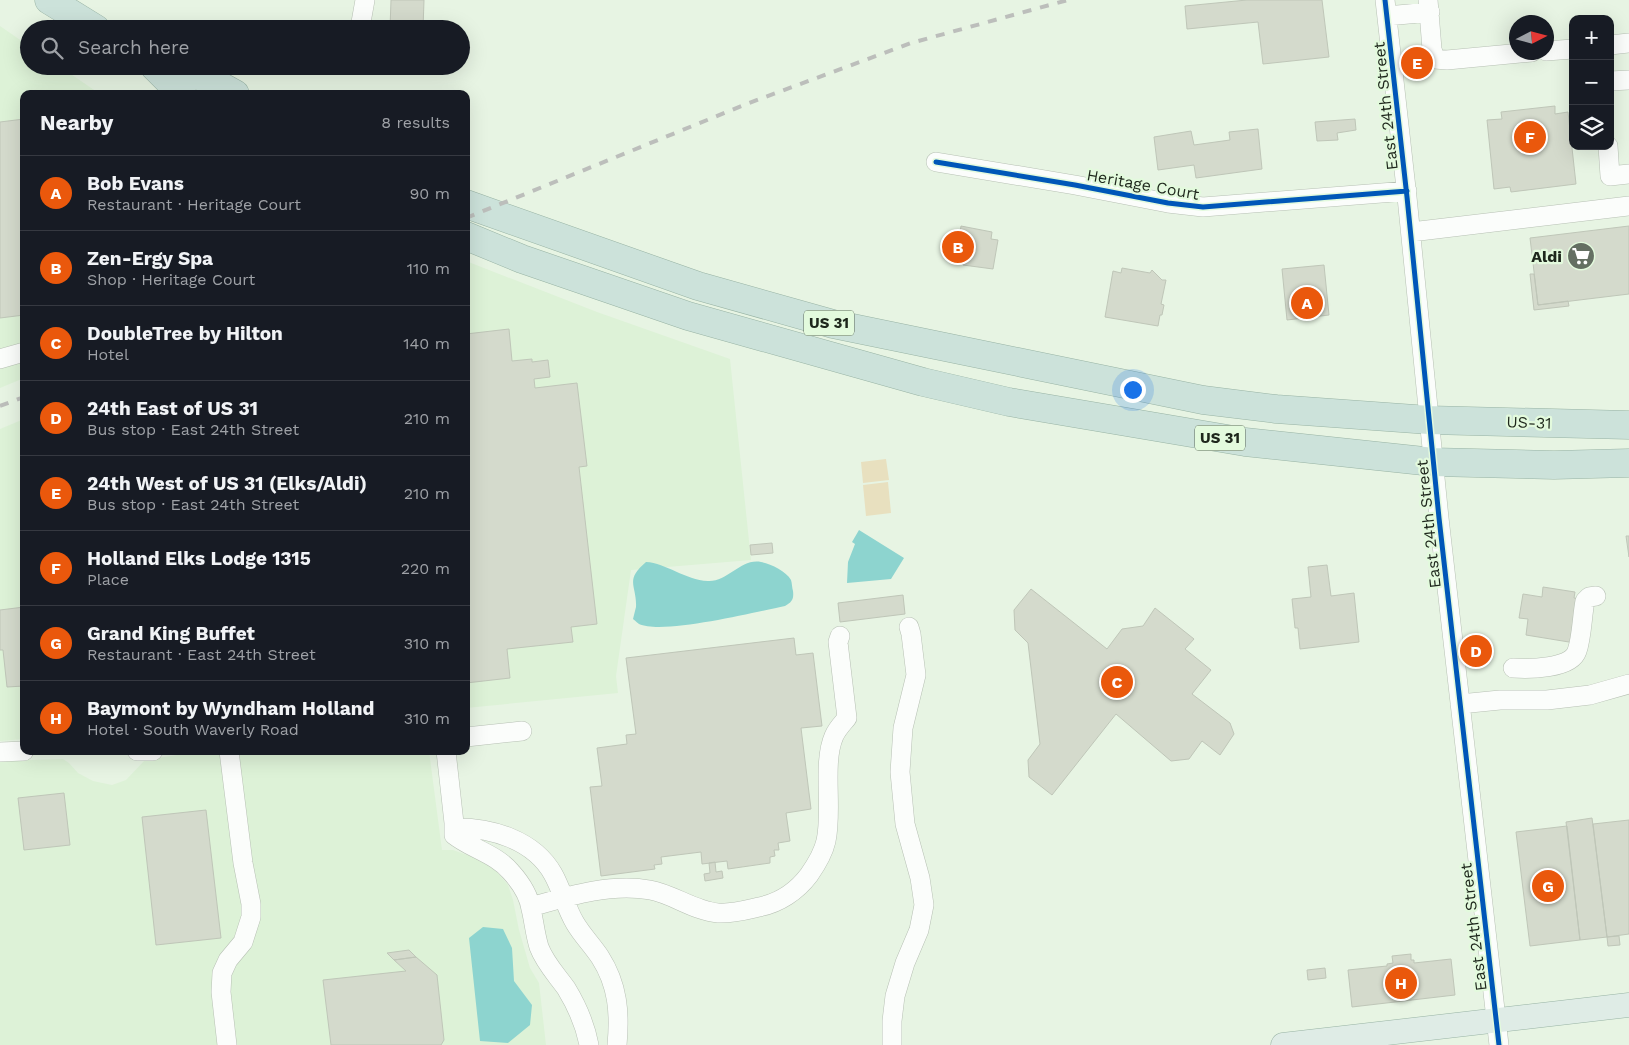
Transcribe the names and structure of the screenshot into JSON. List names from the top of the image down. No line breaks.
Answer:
{"streets":{"highway":["US 31","US-31"],"street":["East 24th Street","Heritage Court"]},"crossings":[["East 24th Street","Heritage Court"],["East 24th Street","US 31"],["East 24th Street","US-31"],["US 31","US-31"]],"places":{"supermarket":["Aldi"]},"north":"right","page":{"map_buttons":["+","−"],"search":"Search here","pins":["E","F","B","A","D","C","G","H"],"heading":["Nearby","8 results"],"list":[{"mark":"A","name":"Bob Evans","note":"Restaurant · Heritage Court","value":"90 m"},{"mark":"B","name":"Zen-Ergy Spa","note":"Shop · Heritage Court","value":"110 m"},{"mark":"C","name":"DoubleTree by Hilton","note":"Hotel","value":"140 m"},{"mark":"D","name":"24th East of US 31","note":"Bus stop · East 24th Street","value":"210 m"},{"mark":"E","name":"24th West of US 31 (Elks/Aldi)","note":"Bus stop · East 24th Street","value":"210 m"},{"mark":"F","name":"Holland Elks Lodge 1315","note":"Place","value":"220 m"},{"mark":"G","name":"Grand King Buffet","note":"Restaurant · East 24th Street","value":"310 m"},{"mark":"H","name":"Baymont by Wyndham Holland","note":"Hotel · South Waverly Road","value":"310 m"}]}}
